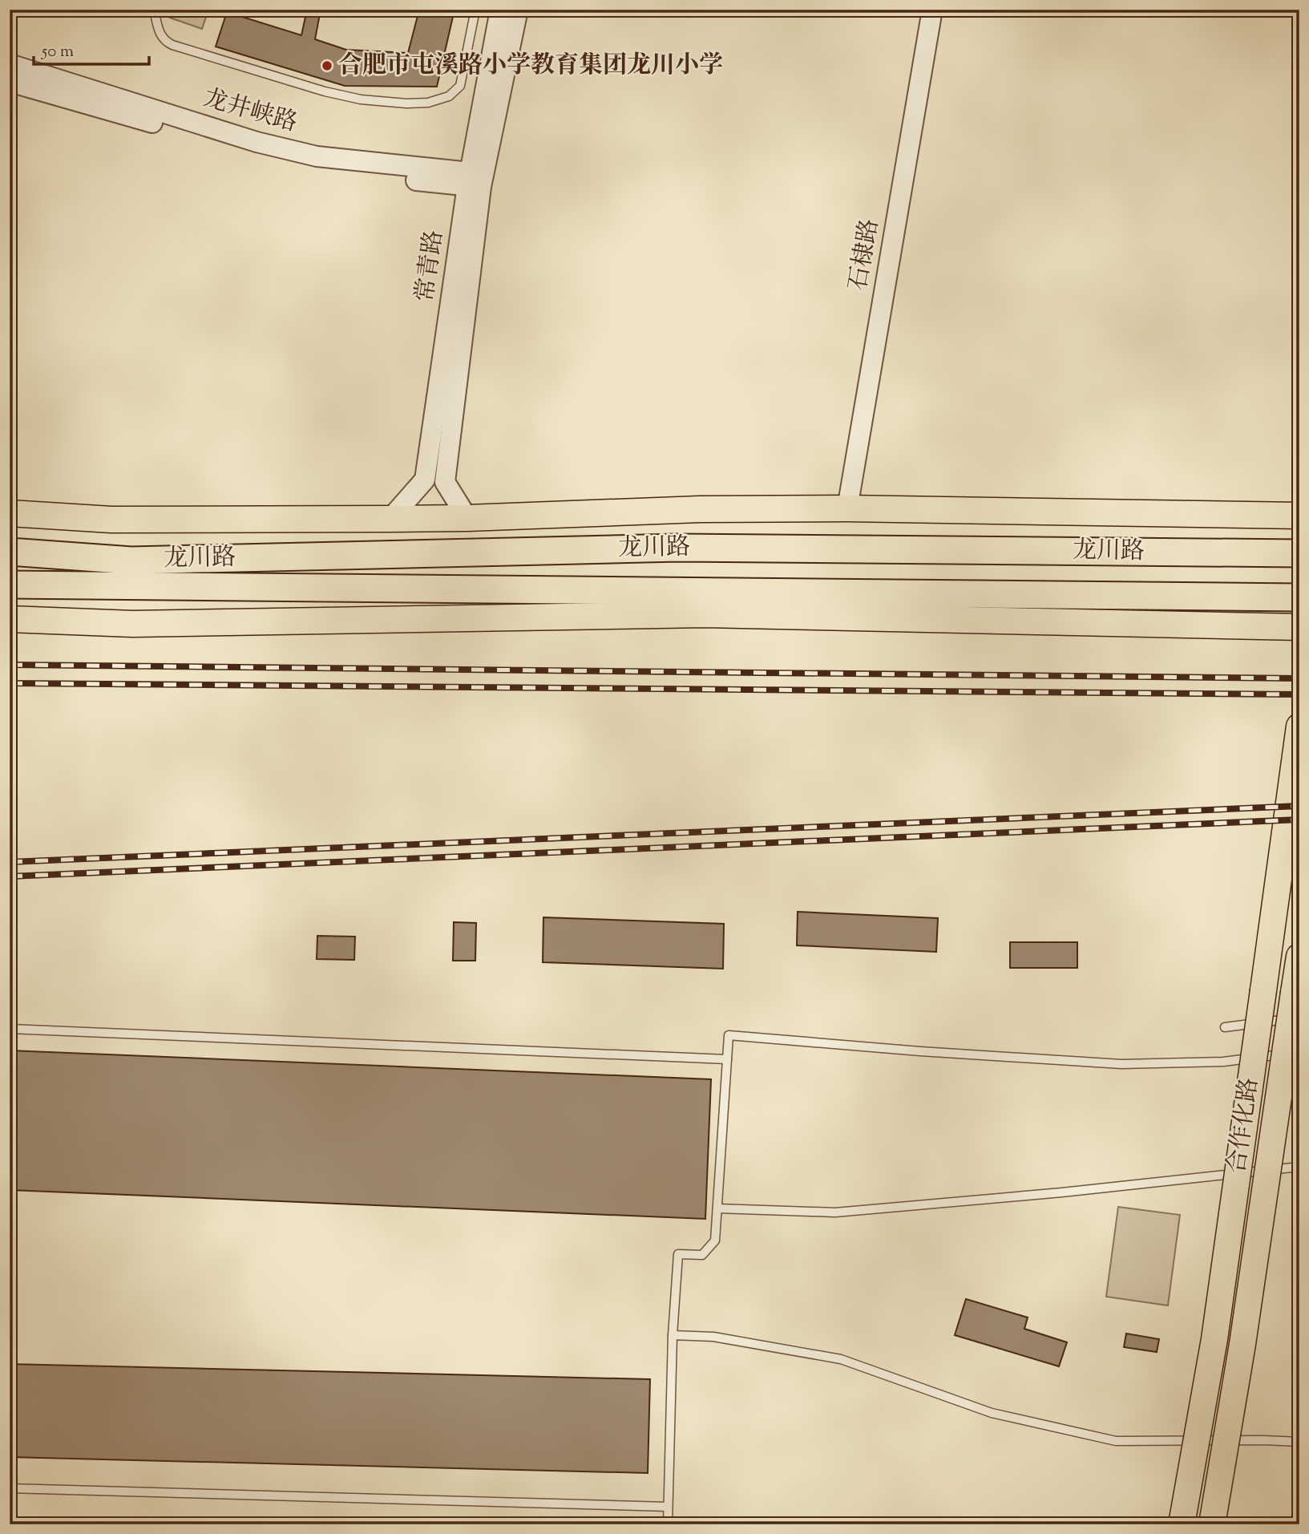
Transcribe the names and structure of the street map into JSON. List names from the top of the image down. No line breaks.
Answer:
{"streets":{"highway":["龙川路"],"main road":["合作化路"],"street":["龙井峡路","石棣路","常青路"]},"crossings":[["龙井峡路","常青路"],["石棣路","龙川路"],["常青路","龙川路"]],"places":["合肥市屯溪路小学教育集团龙川小学"],"scale_bar":"50 m"}
